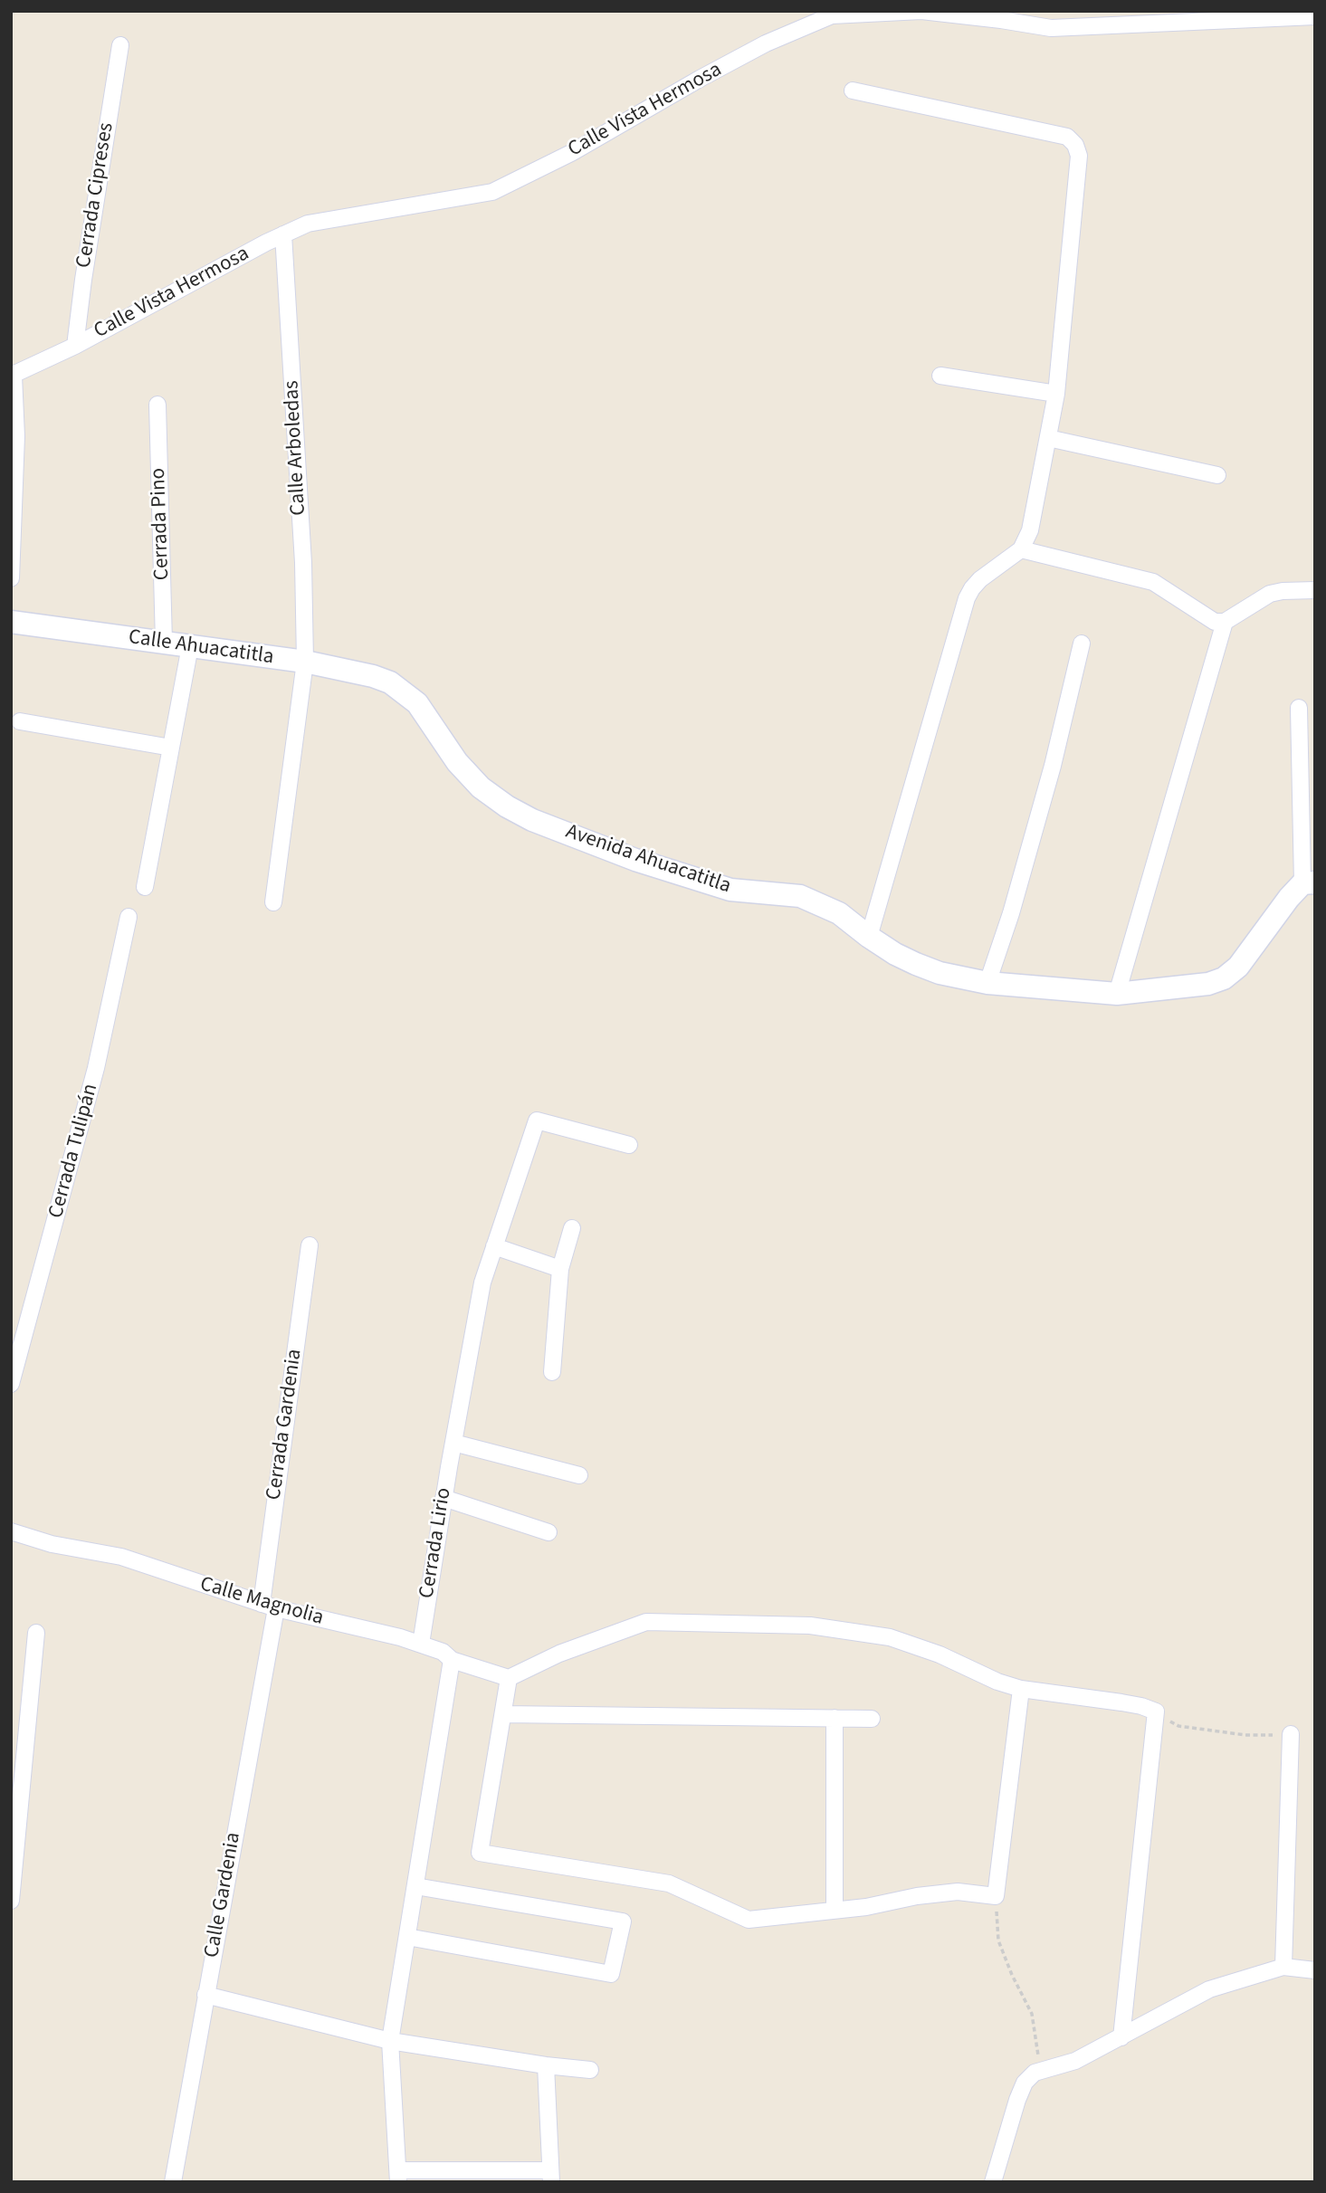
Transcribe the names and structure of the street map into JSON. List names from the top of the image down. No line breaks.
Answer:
{"streets":{"street":["Calle Vista Hermosa","Cerrada Cipreses","Calle Arboledas","Cerrada Pino","Calle Ahuacatitla","Avenida Ahuacatitla","Cerrada Tulipán","Cerrada Gardenia","Cerrada Lirio","Calle Magnolia","Calle Gardenia"]},"crossings":[["Calle Vista Hermosa","Cerrada Cipreses"],["Calle Vista Hermosa","Calle Arboledas"],["Calle Arboledas","Calle Ahuacatitla"],["Cerrada Pino","Calle Ahuacatitla"],["Calle Ahuacatitla","Avenida Ahuacatitla"],["Cerrada Gardenia","Calle Magnolia"],["Cerrada Gardenia","Calle Gardenia"],["Cerrada Lirio","Calle Magnolia"],["Calle Magnolia","Calle Gardenia"]]}
